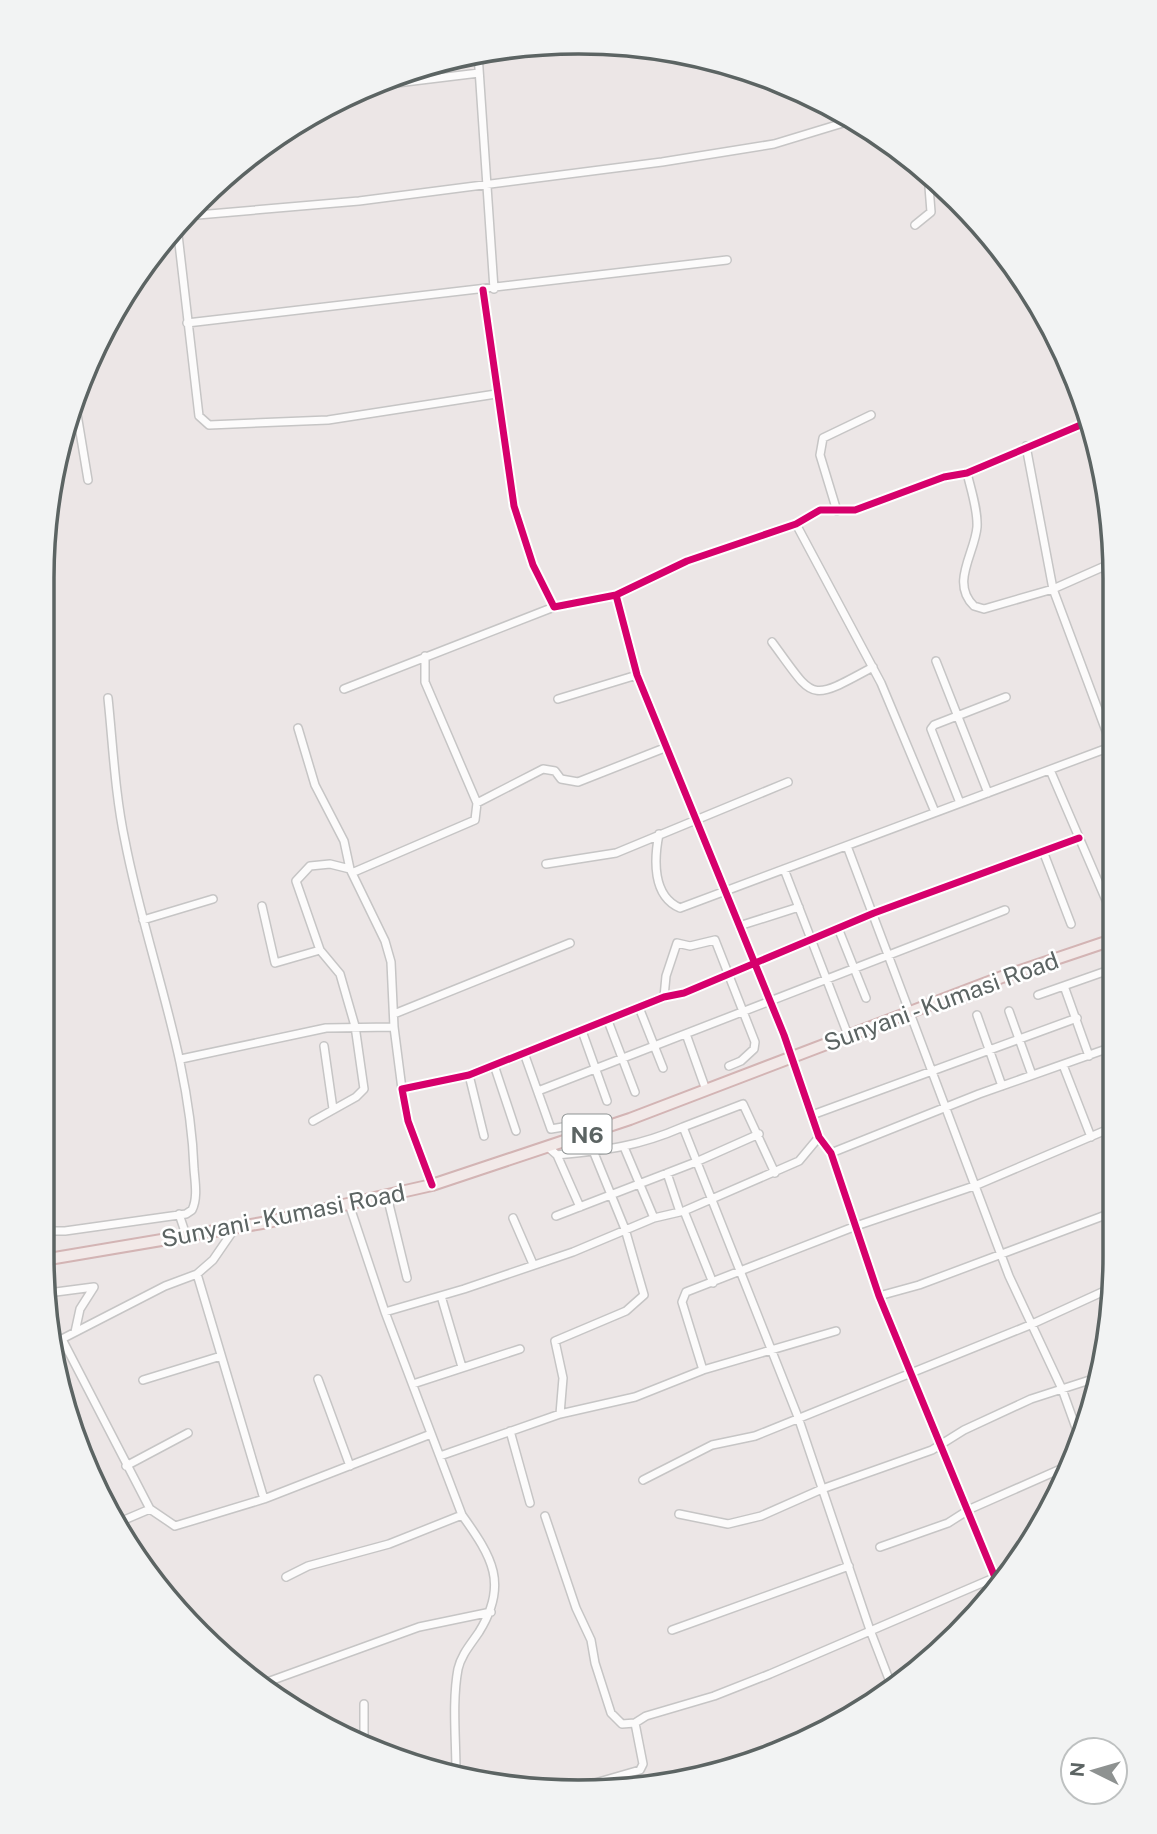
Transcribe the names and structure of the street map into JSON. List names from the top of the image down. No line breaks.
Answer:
{"streets":{"main road":["Sunyani - Kumasi Road","N6"]},"north":"left"}
